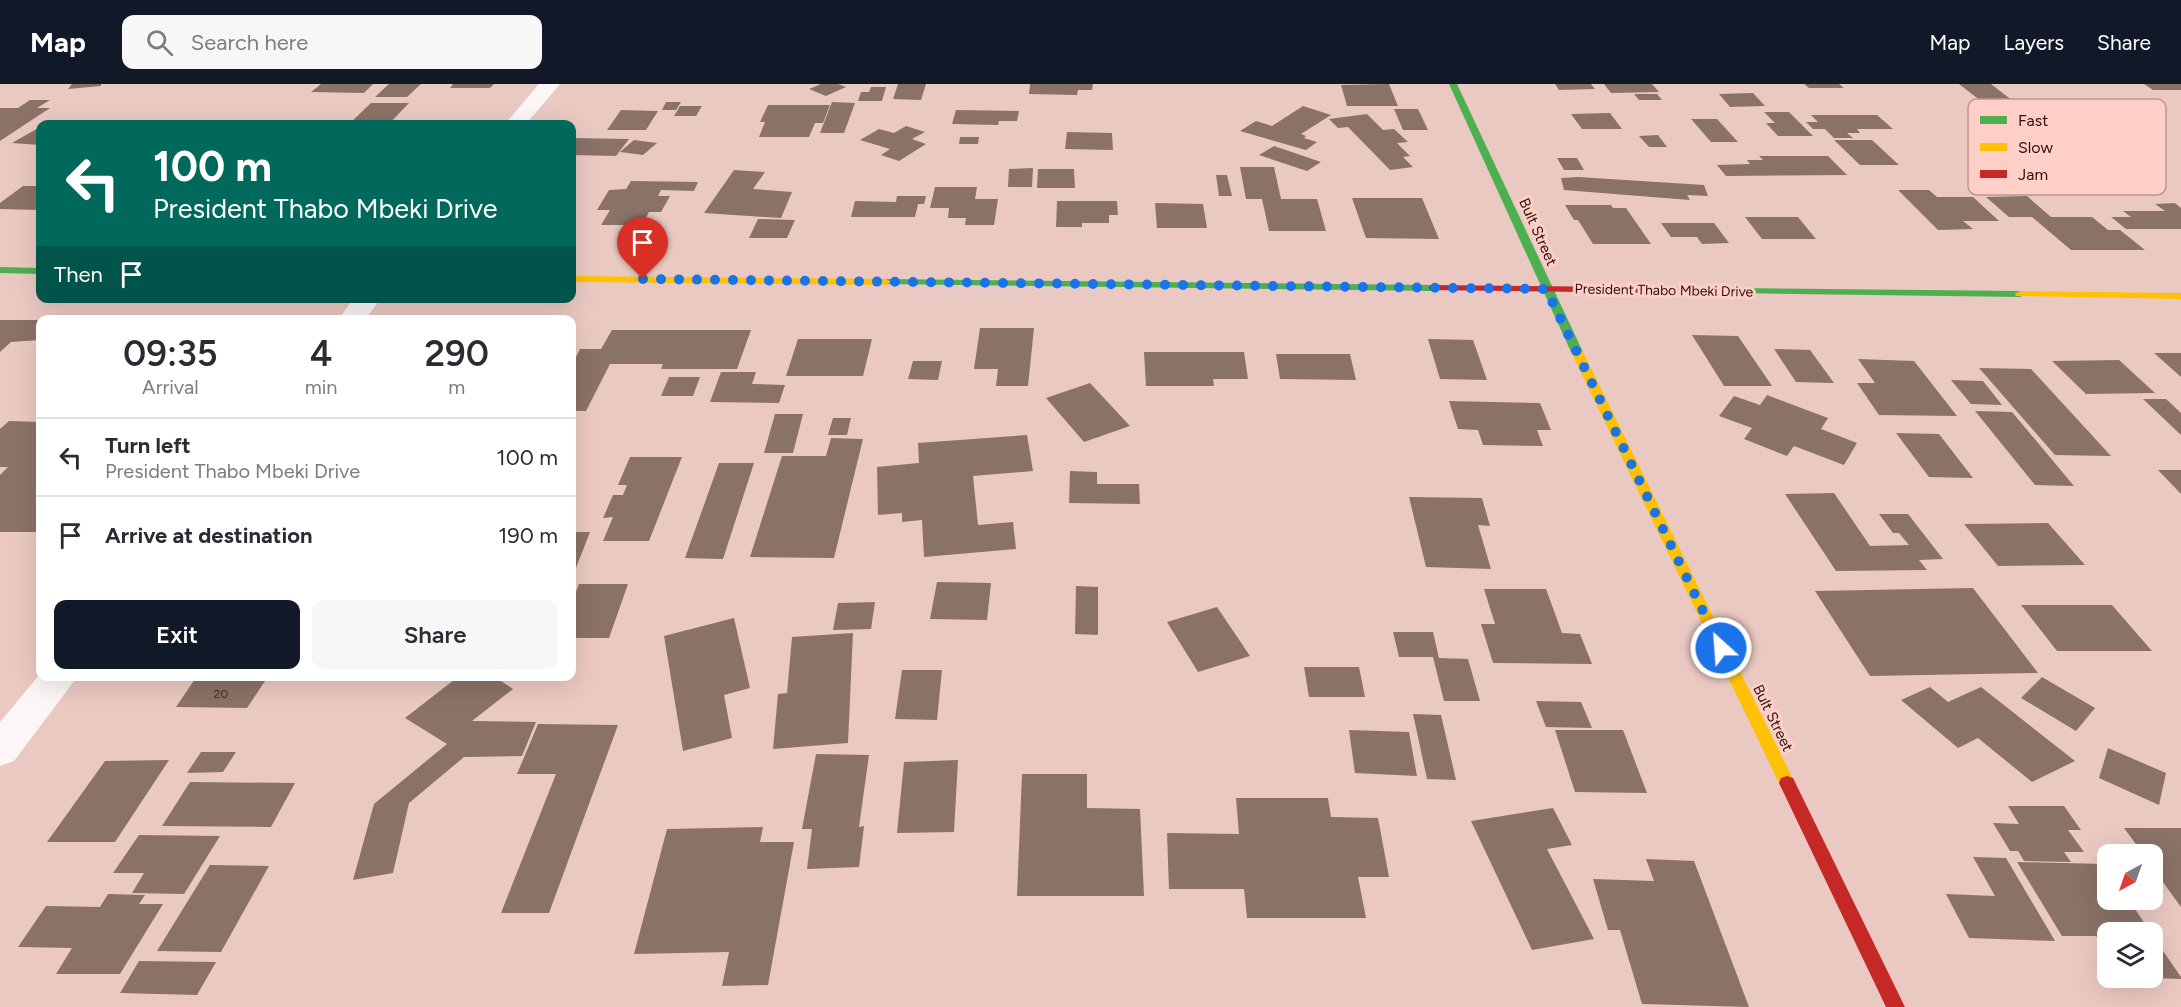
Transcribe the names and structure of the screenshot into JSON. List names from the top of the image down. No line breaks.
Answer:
{"streets":{"street":["Bult Street","President Thabo Mbeki Drive"]},"crossings":[["Bult Street","President Thabo Mbeki Drive"]],"house_numbers":["20"],"legend":["Fast","Slow","Jam"],"north":"bottom left","page":{"header":"Map","search":"Search here","nav":["Map","Layers","Share"],"turn":["100 m","President Thabo Mbeki Drive"],"then":"Then","eta":["09:35","Arrival","4","min","290","m"],"list":[{"name":"Turn left","note":"President Thabo Mbeki Drive","value":"100 m"},{"name":"Arrive at destination","value":"190 m"}],"buttons":["Exit","Share"]}}
